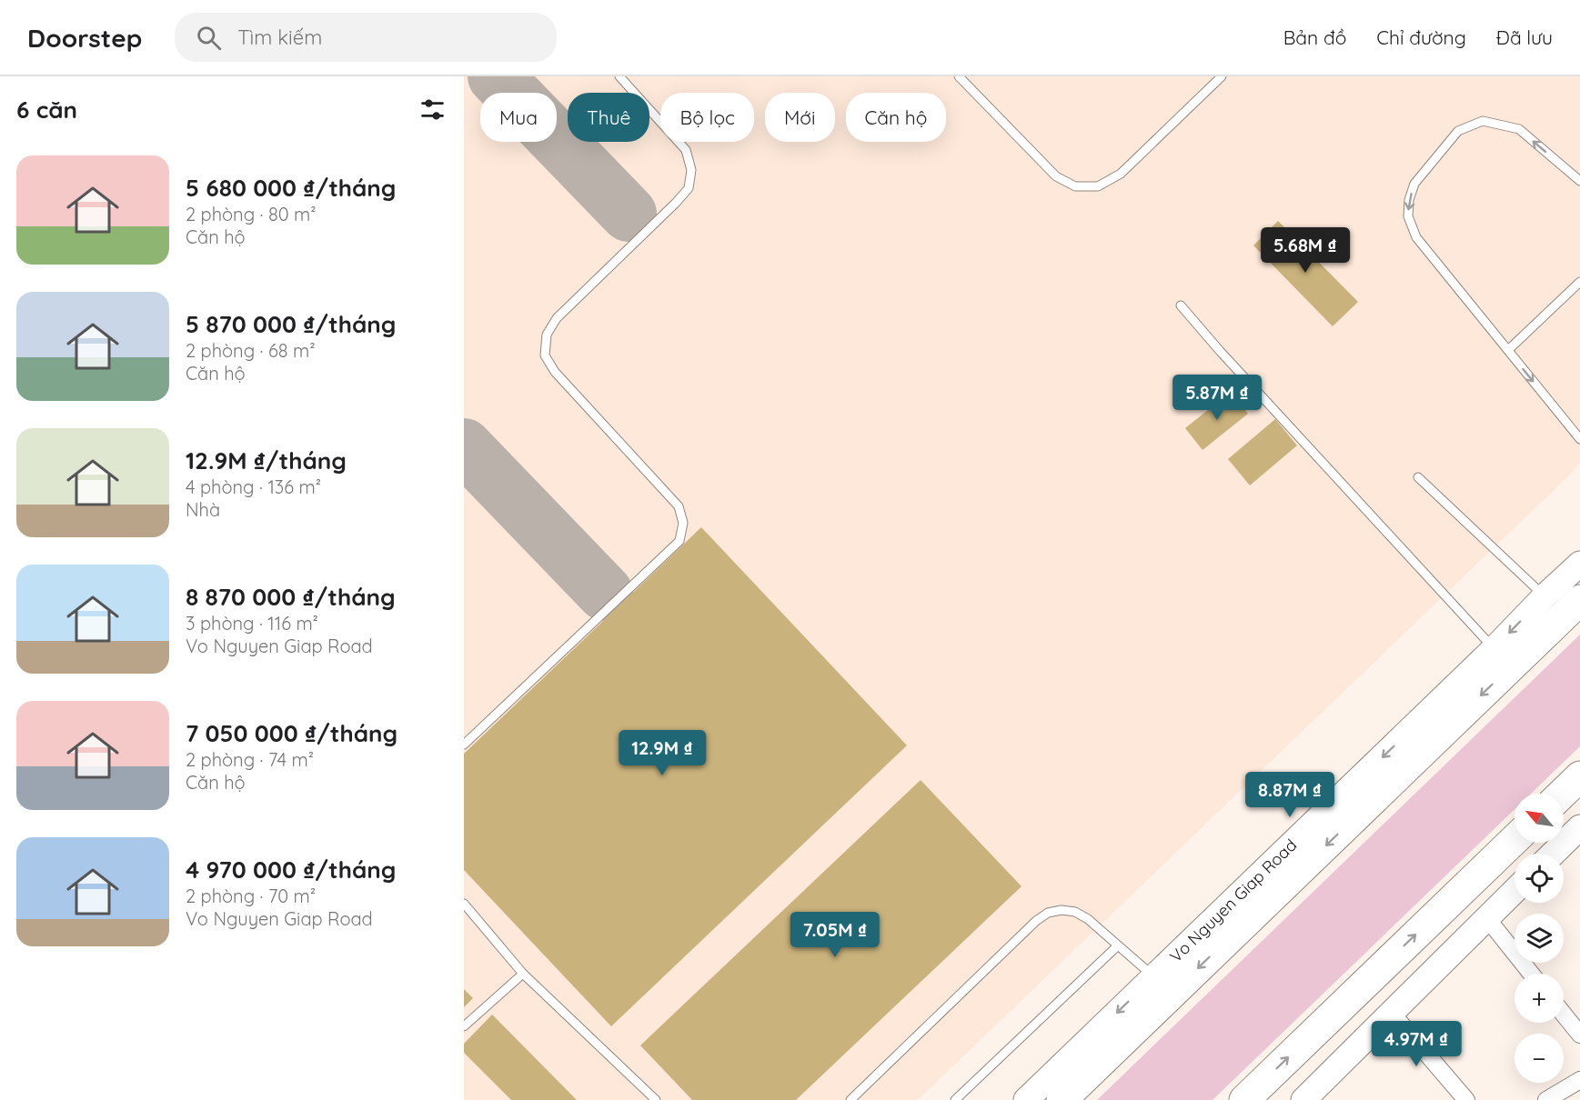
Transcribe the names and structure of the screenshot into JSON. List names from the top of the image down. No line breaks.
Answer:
{"streets":{"highway":["Vo Nguyen Giap Road"]},"one_way":["Vo Nguyen Giap Road"],"north":"top left","page":{"header":"Doorstep","search":"Tìm kiếm","nav":["Bản đồ","Chỉ đường","Đã lưu"],"heading":"6 căn","chip":["Mua","Thuê","Bộ lọc","Mới","Căn hộ"],"list":[{"name":"5 680 000 ₫/tháng","note":"2 phòng · 80 m² · Căn hộ"},{"name":"5 870 000 ₫/tháng","note":"2 phòng · 68 m² · Căn hộ"},{"name":"12.9M ₫/tháng","note":"4 phòng · 136 m² · Nhà"},{"name":"8 870 000 ₫/tháng","note":"3 phòng · 116 m² · Vo Nguyen Giap Road"},{"name":"7 050 000 ₫/tháng","note":"2 phòng · 74 m² · Căn hộ"},{"name":"4 970 000 ₫/tháng","note":"2 phòng · 70 m² · Vo Nguyen Giap Road"}],"price":["5.68M ₫","5.87M ₫","12.9M ₫","8.87M ₫","7.05M ₫","4.97M ₫"],"map_buttons":["+","−"]}}
